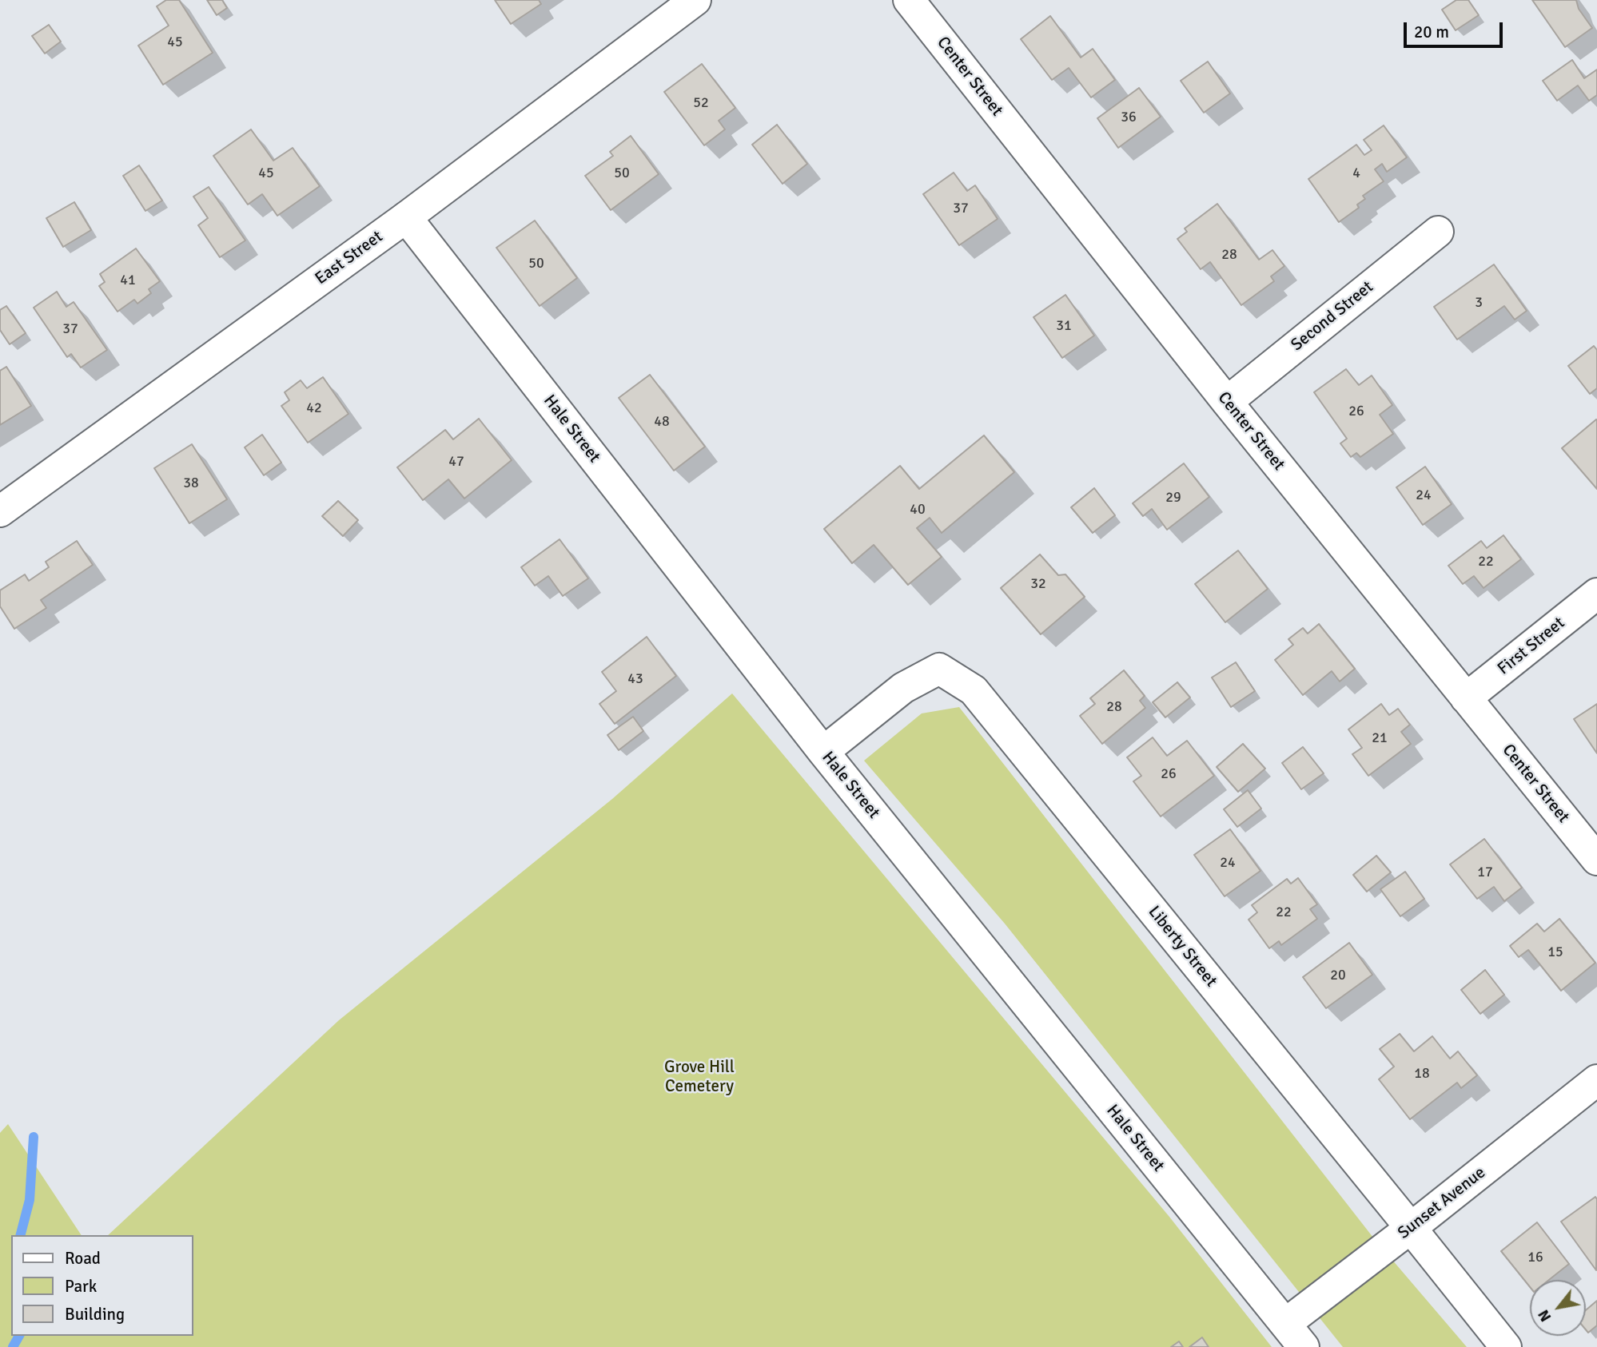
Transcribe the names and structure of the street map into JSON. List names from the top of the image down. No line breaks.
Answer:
{"streets":{"street":["Center Street","East Street","Second Street","Hale Street","First Street","Liberty Street","Sunset Avenue"]},"crossings":[["Center Street","Second Street"],["Center Street","First Street"],["East Street","Hale Street"],["Hale Street","Liberty Street"],["Hale Street","Sunset Avenue"],["Liberty Street","Sunset Avenue"]],"parks":["Grove Hill Cemetery"],"house_numbers":["45","52","36","45","50","4","37","28","50","41","3","31","37","42","26","48","47","38","24","29","40","22","32","43","28","21","26","24","17","22","15","20","18","16"],"legend":["Road","Park","Building"],"scale_bar":"20 m","north":"bottom left"}
